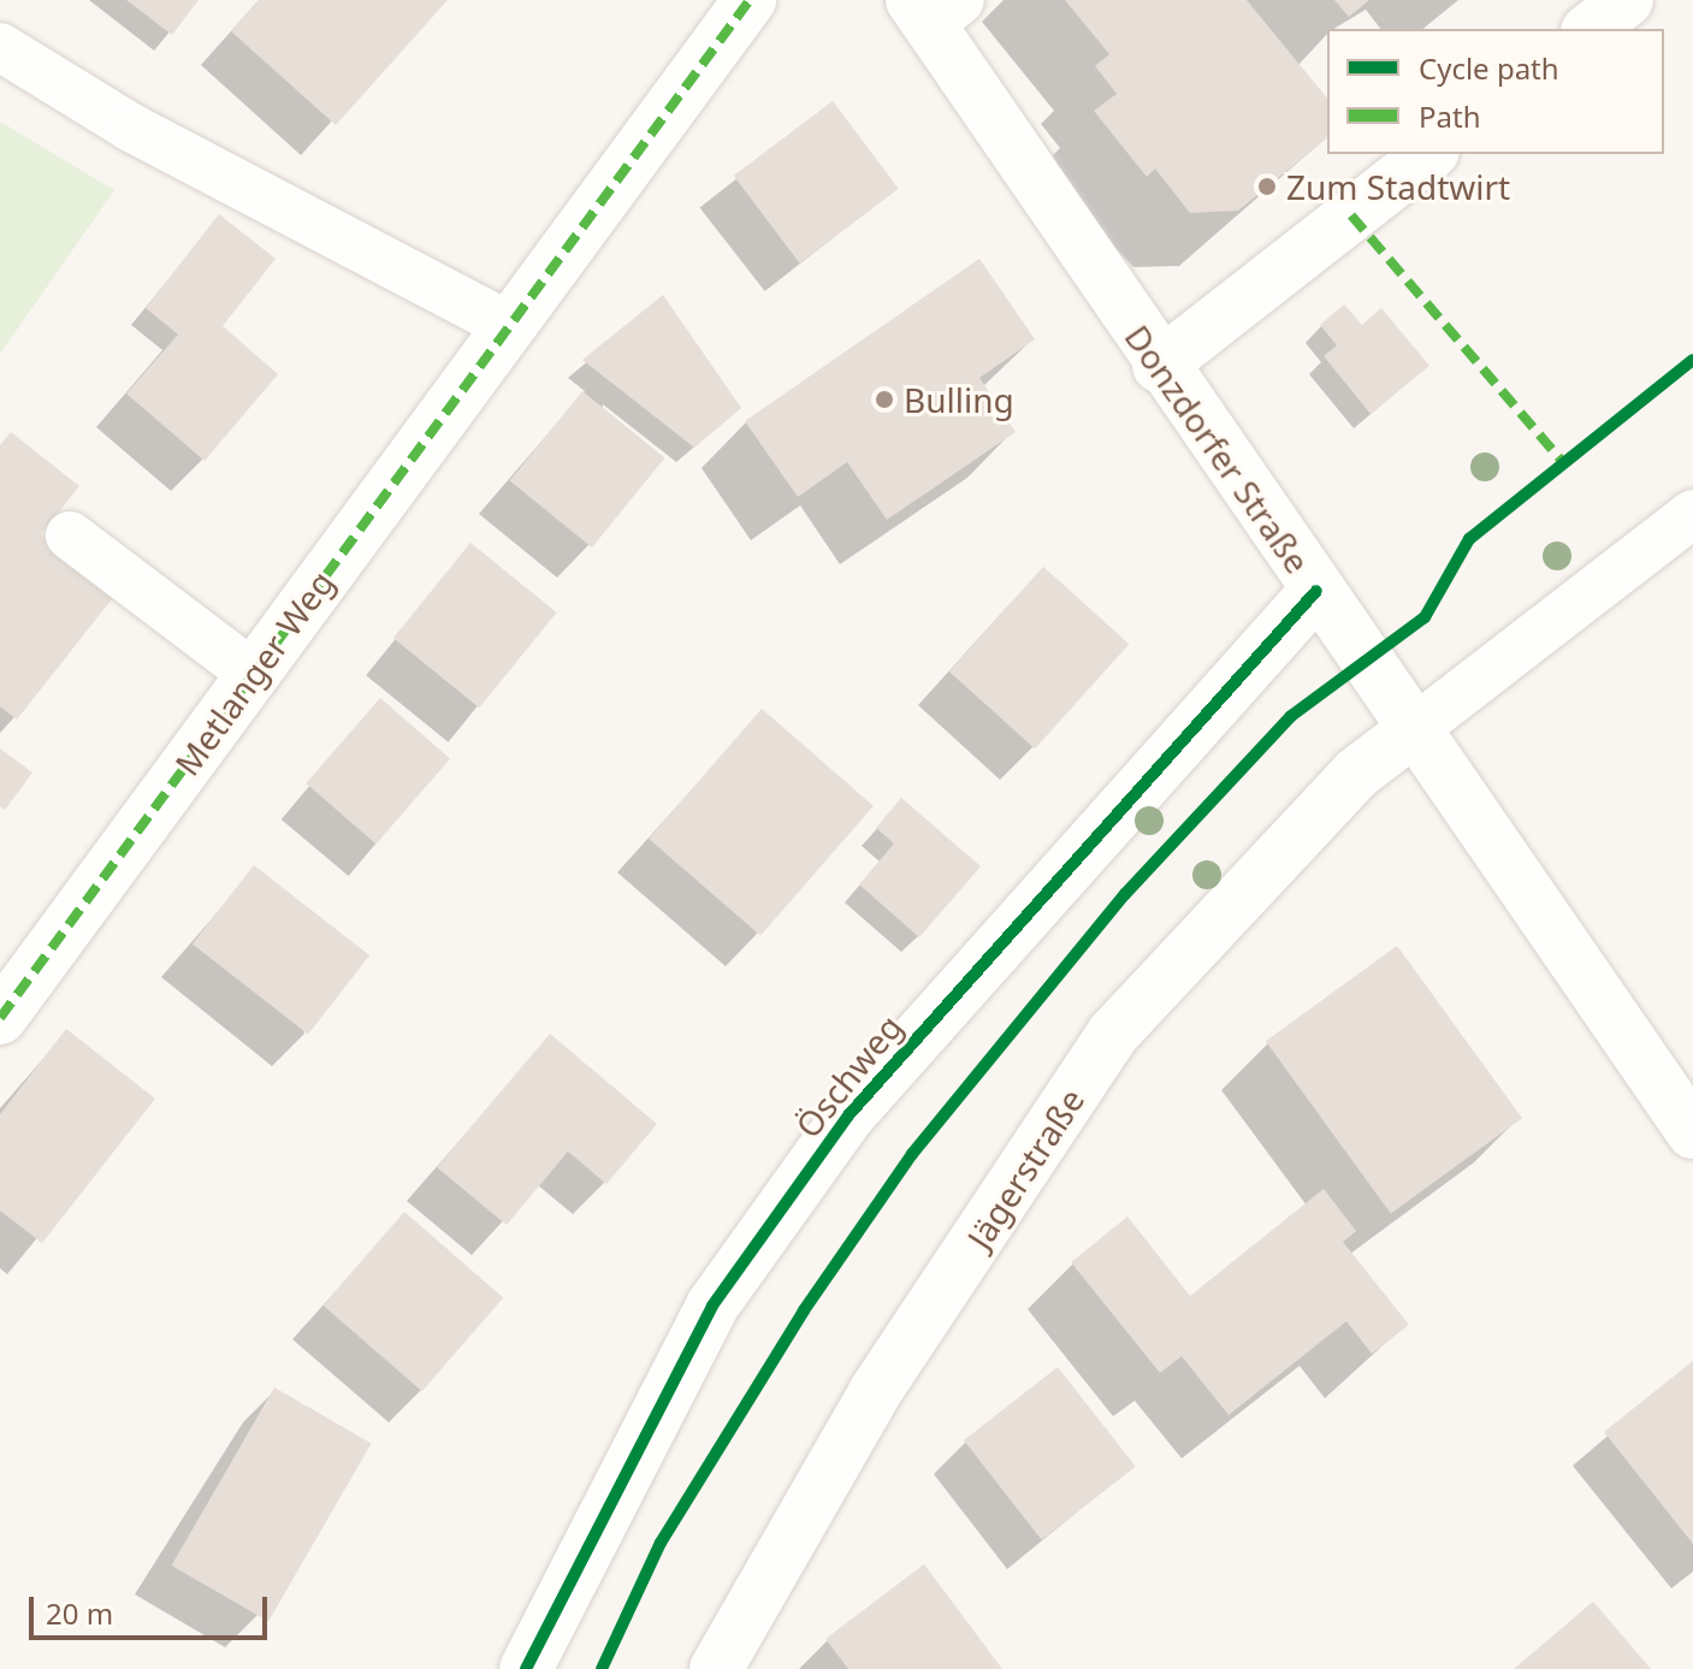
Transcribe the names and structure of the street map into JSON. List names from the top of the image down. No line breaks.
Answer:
{"streets":{"street":["Donzdorfer Straße","Metlanger Weg","Öschweg","Jägerstraße"]},"crossings":[["Donzdorfer Straße","Öschweg"],["Donzdorfer Straße","Jägerstraße"]],"places":["Zum Stadtwirt","Bulling"],"legend":["Cycle path","Path"],"scale_bar":"20 m"}
